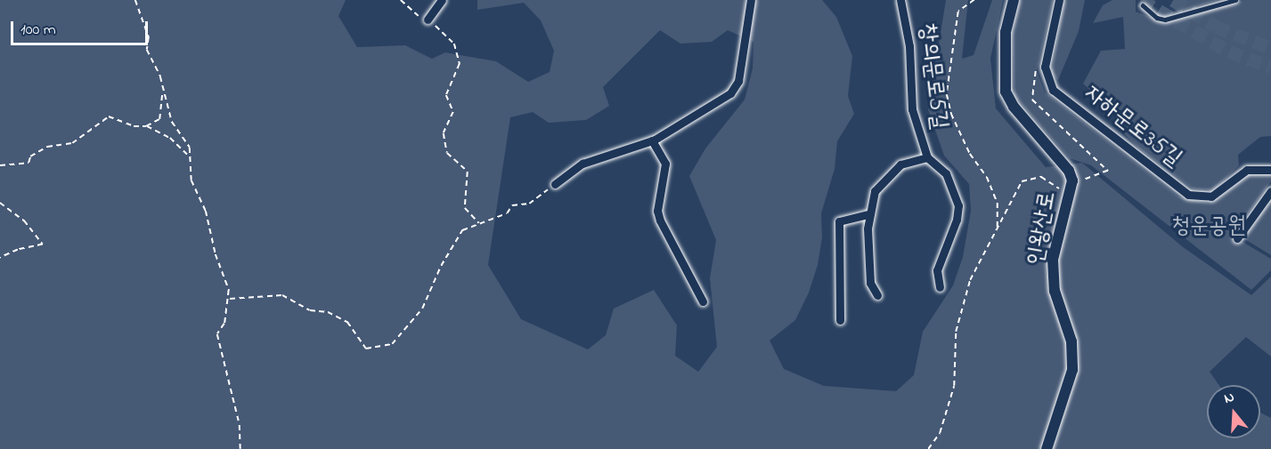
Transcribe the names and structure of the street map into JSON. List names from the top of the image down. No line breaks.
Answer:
{"streets":{"street":["창의문로5길","자하문로35길","인왕산로"]},"parks":["청운공원"],"scale_bar":"100 m","north":"top"}
